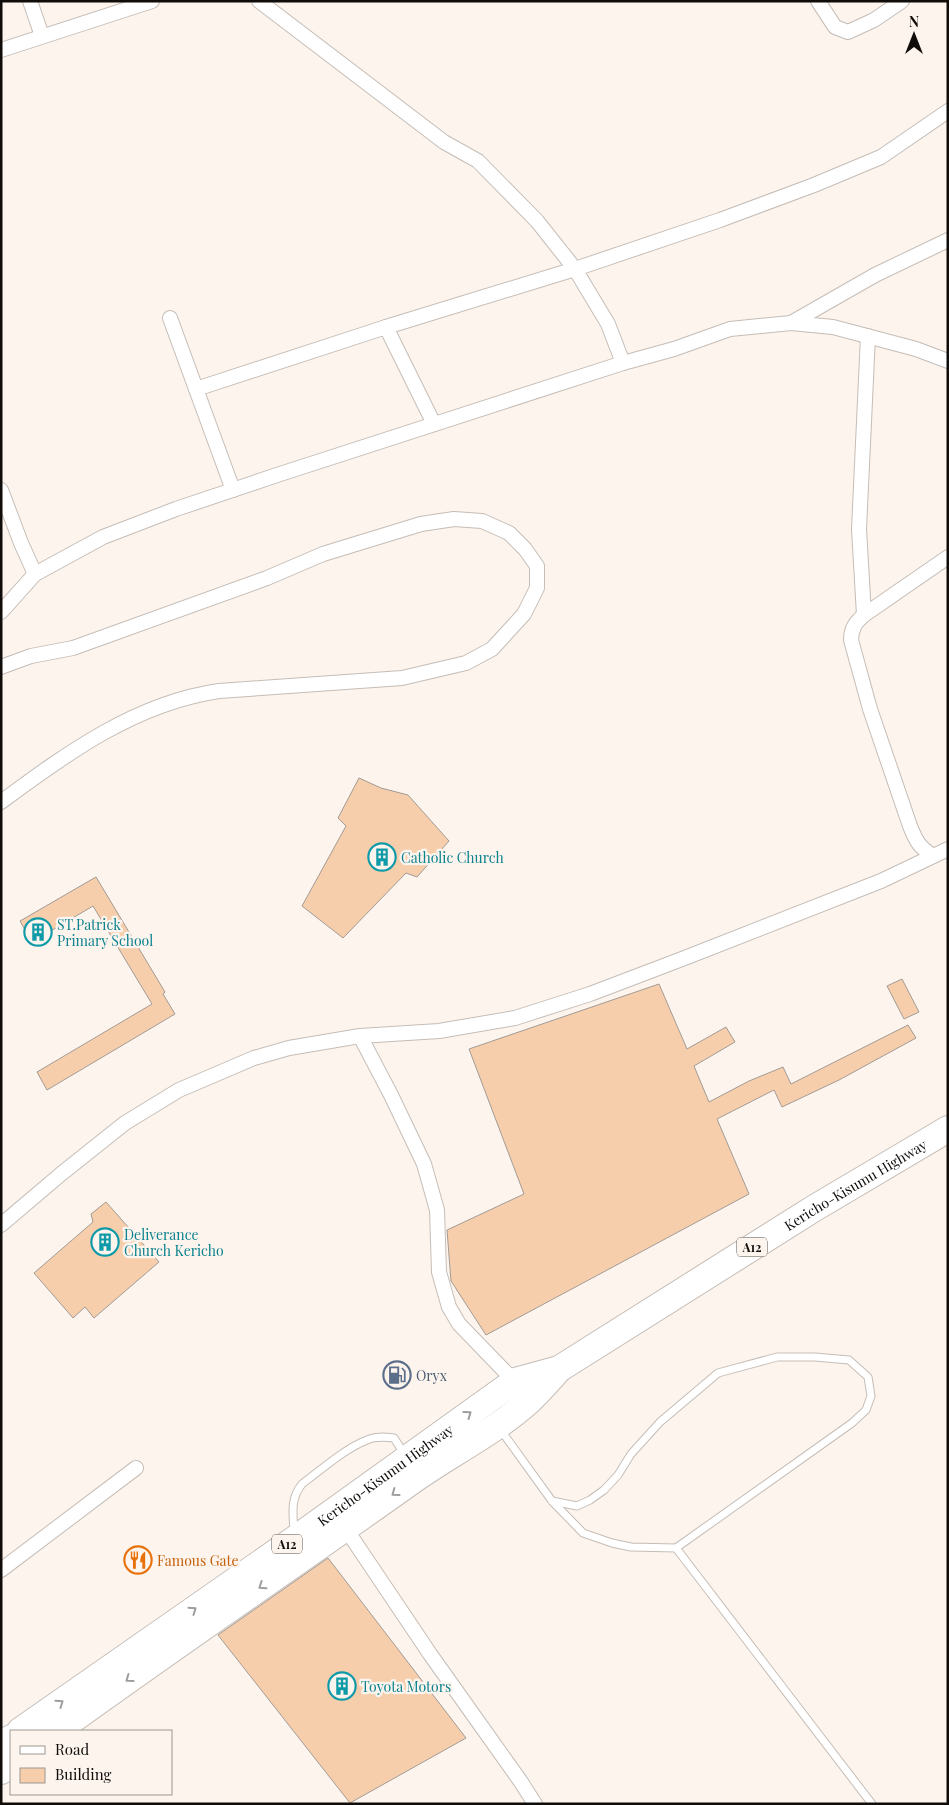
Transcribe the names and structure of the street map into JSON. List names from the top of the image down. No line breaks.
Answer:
{"streets":{"highway":["Kericho-Kisumu Highway","A12"]},"places":{"building":["Catholic Church","ST.Patrick Primary School","Deliverance Church Kericho","Toyota Motors"],"fuel station":["Oryx"],"restaurant":["Famous Gate"]},"legend":["Road","Building"],"north":"top"}
